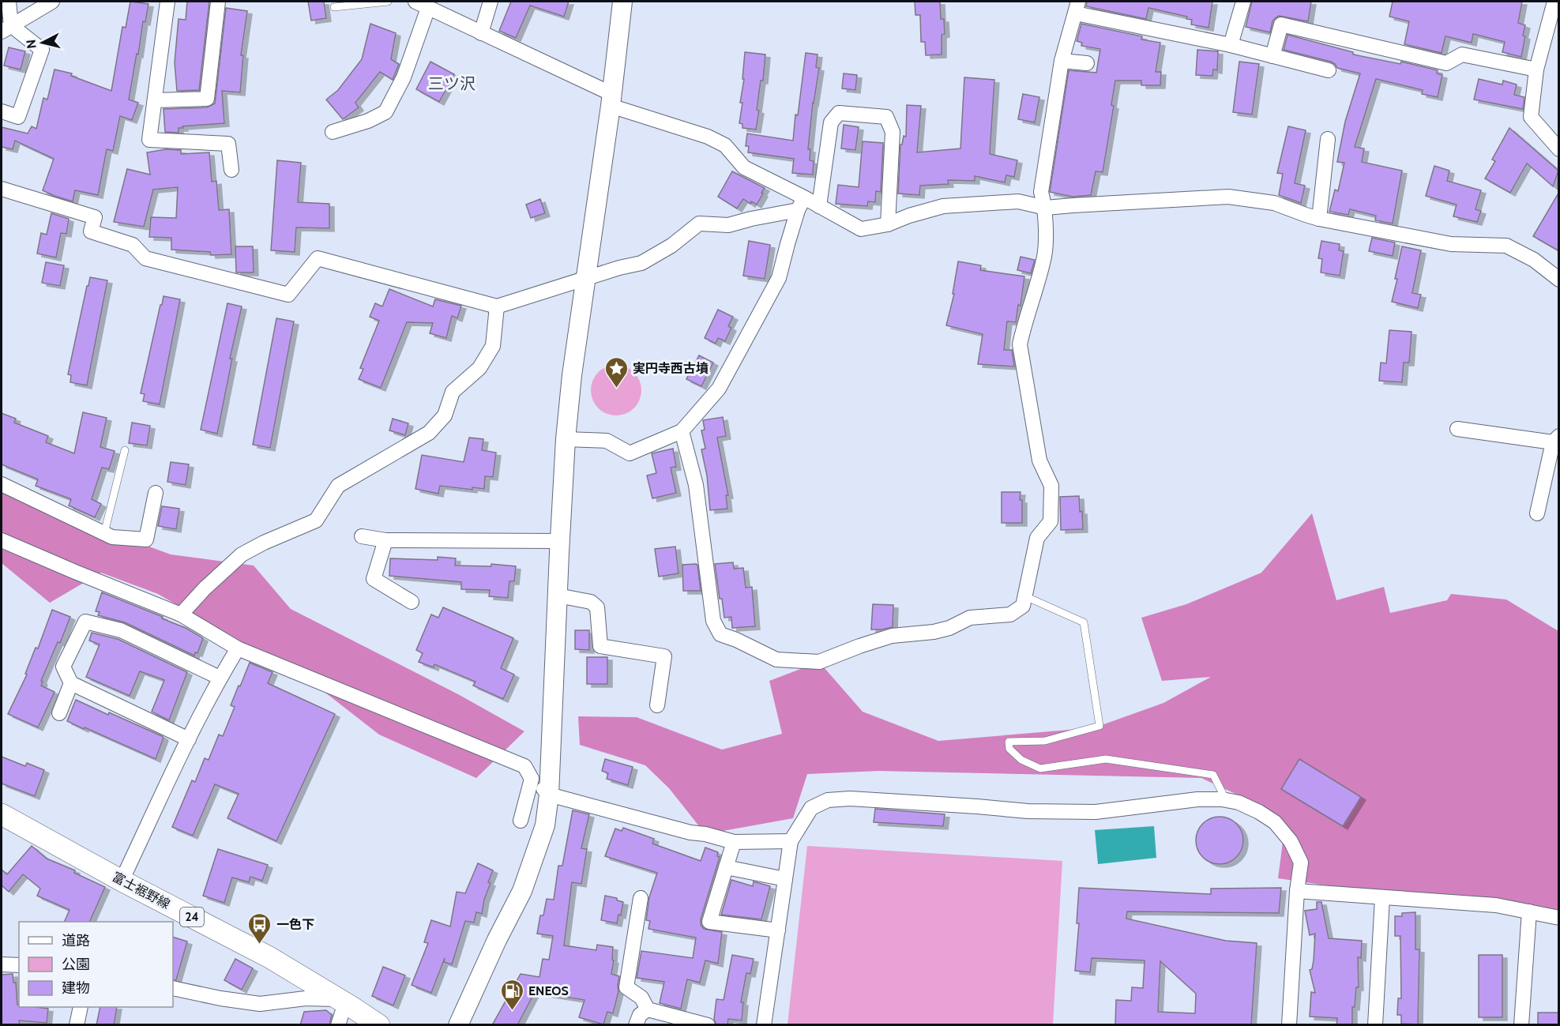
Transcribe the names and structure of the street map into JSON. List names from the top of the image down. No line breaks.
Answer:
{"streets":{"main road":["富士裾野線","24"]},"districts":["三ツ沢"],"places":{"place":["実円寺西古墳"],"bus stop":["一色下"],"fuel station":["ENEOS"]},"legend":["道路","公園","建物"],"north":"left"}
